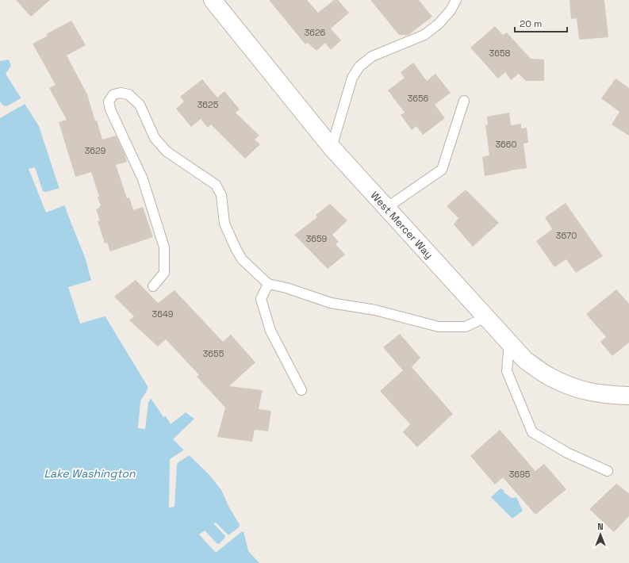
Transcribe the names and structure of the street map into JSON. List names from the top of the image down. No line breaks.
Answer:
{"streets":{"street":["West Mercer Way"]},"water":["Lake Washington"],"house_numbers":["3626","3658","3656","3625","3660","3629","3670","3659","3649","3655","3695"],"scale_bar":"20 m","north":"top"}
